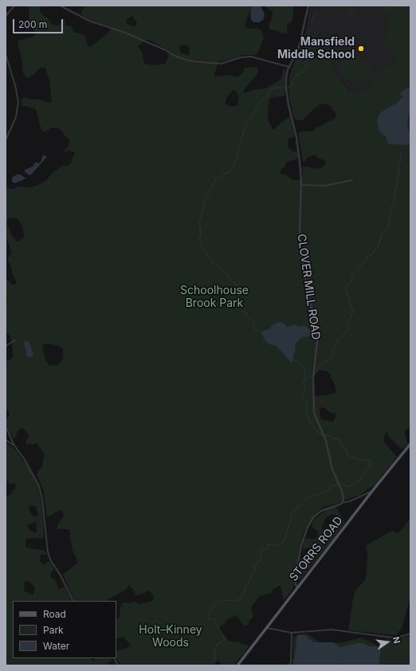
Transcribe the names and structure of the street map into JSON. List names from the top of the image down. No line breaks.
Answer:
{"streets":{"main road":["STORRS ROAD"],"street":["CLOVER MILL ROAD"]},"parks":["Schoolhouse Brook Park","Holt–Kinney Woods"],"places":["Mansfield Middle School"],"legend":["Road","Park","Water"],"scale_bar":"200 m","north":"right"}
